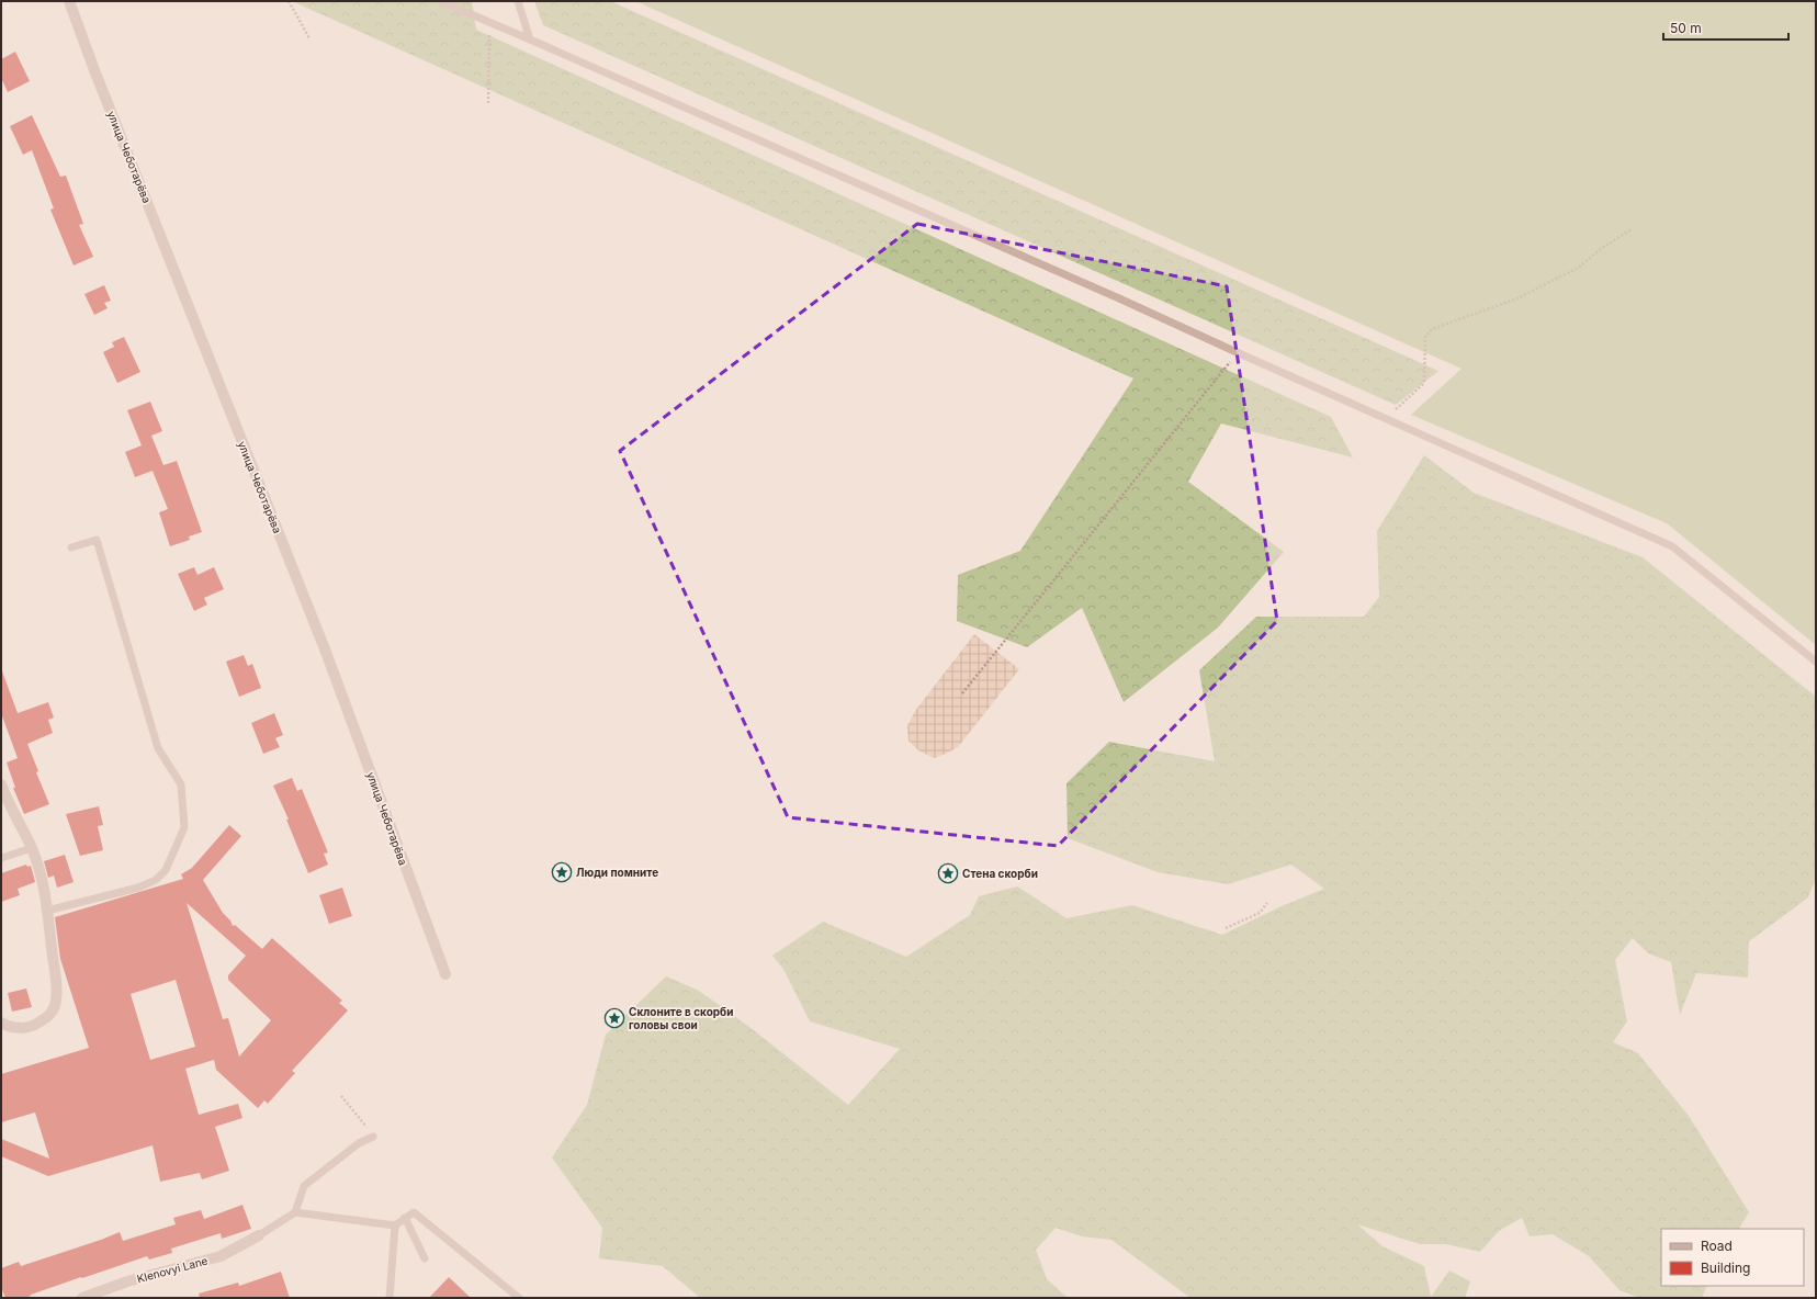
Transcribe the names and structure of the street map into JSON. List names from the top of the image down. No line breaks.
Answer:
{"streets":{"street":["улица Чеботарёва","Klenovyi Lane"]},"places":{"place":["Люди помните","Стена скорби","Склоните в скорби головы свои"]},"legend":["Road","Building"],"scale_bar":"50 m"}
